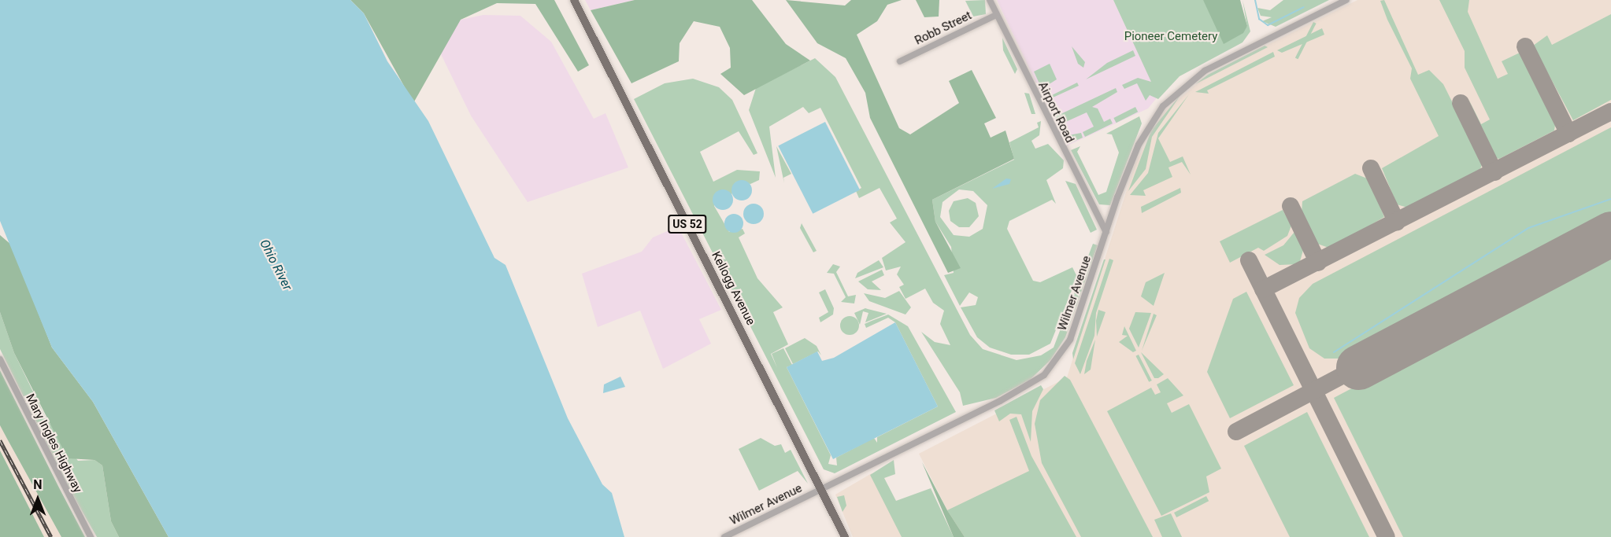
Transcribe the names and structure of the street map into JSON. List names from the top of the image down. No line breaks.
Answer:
{"streets":{"main road":["US 52","Kellogg Avenue"],"street":["Robb Street","Airport Road","Wilmer Avenue","Mary Ingles Highway"]},"crossings":[["Robb Street","Airport Road"],["Airport Road","Wilmer Avenue"],["Kellogg Avenue","Wilmer Avenue"]],"water":["Ohio River"],"parks":["Pioneer Cemetery"],"north":"top"}
